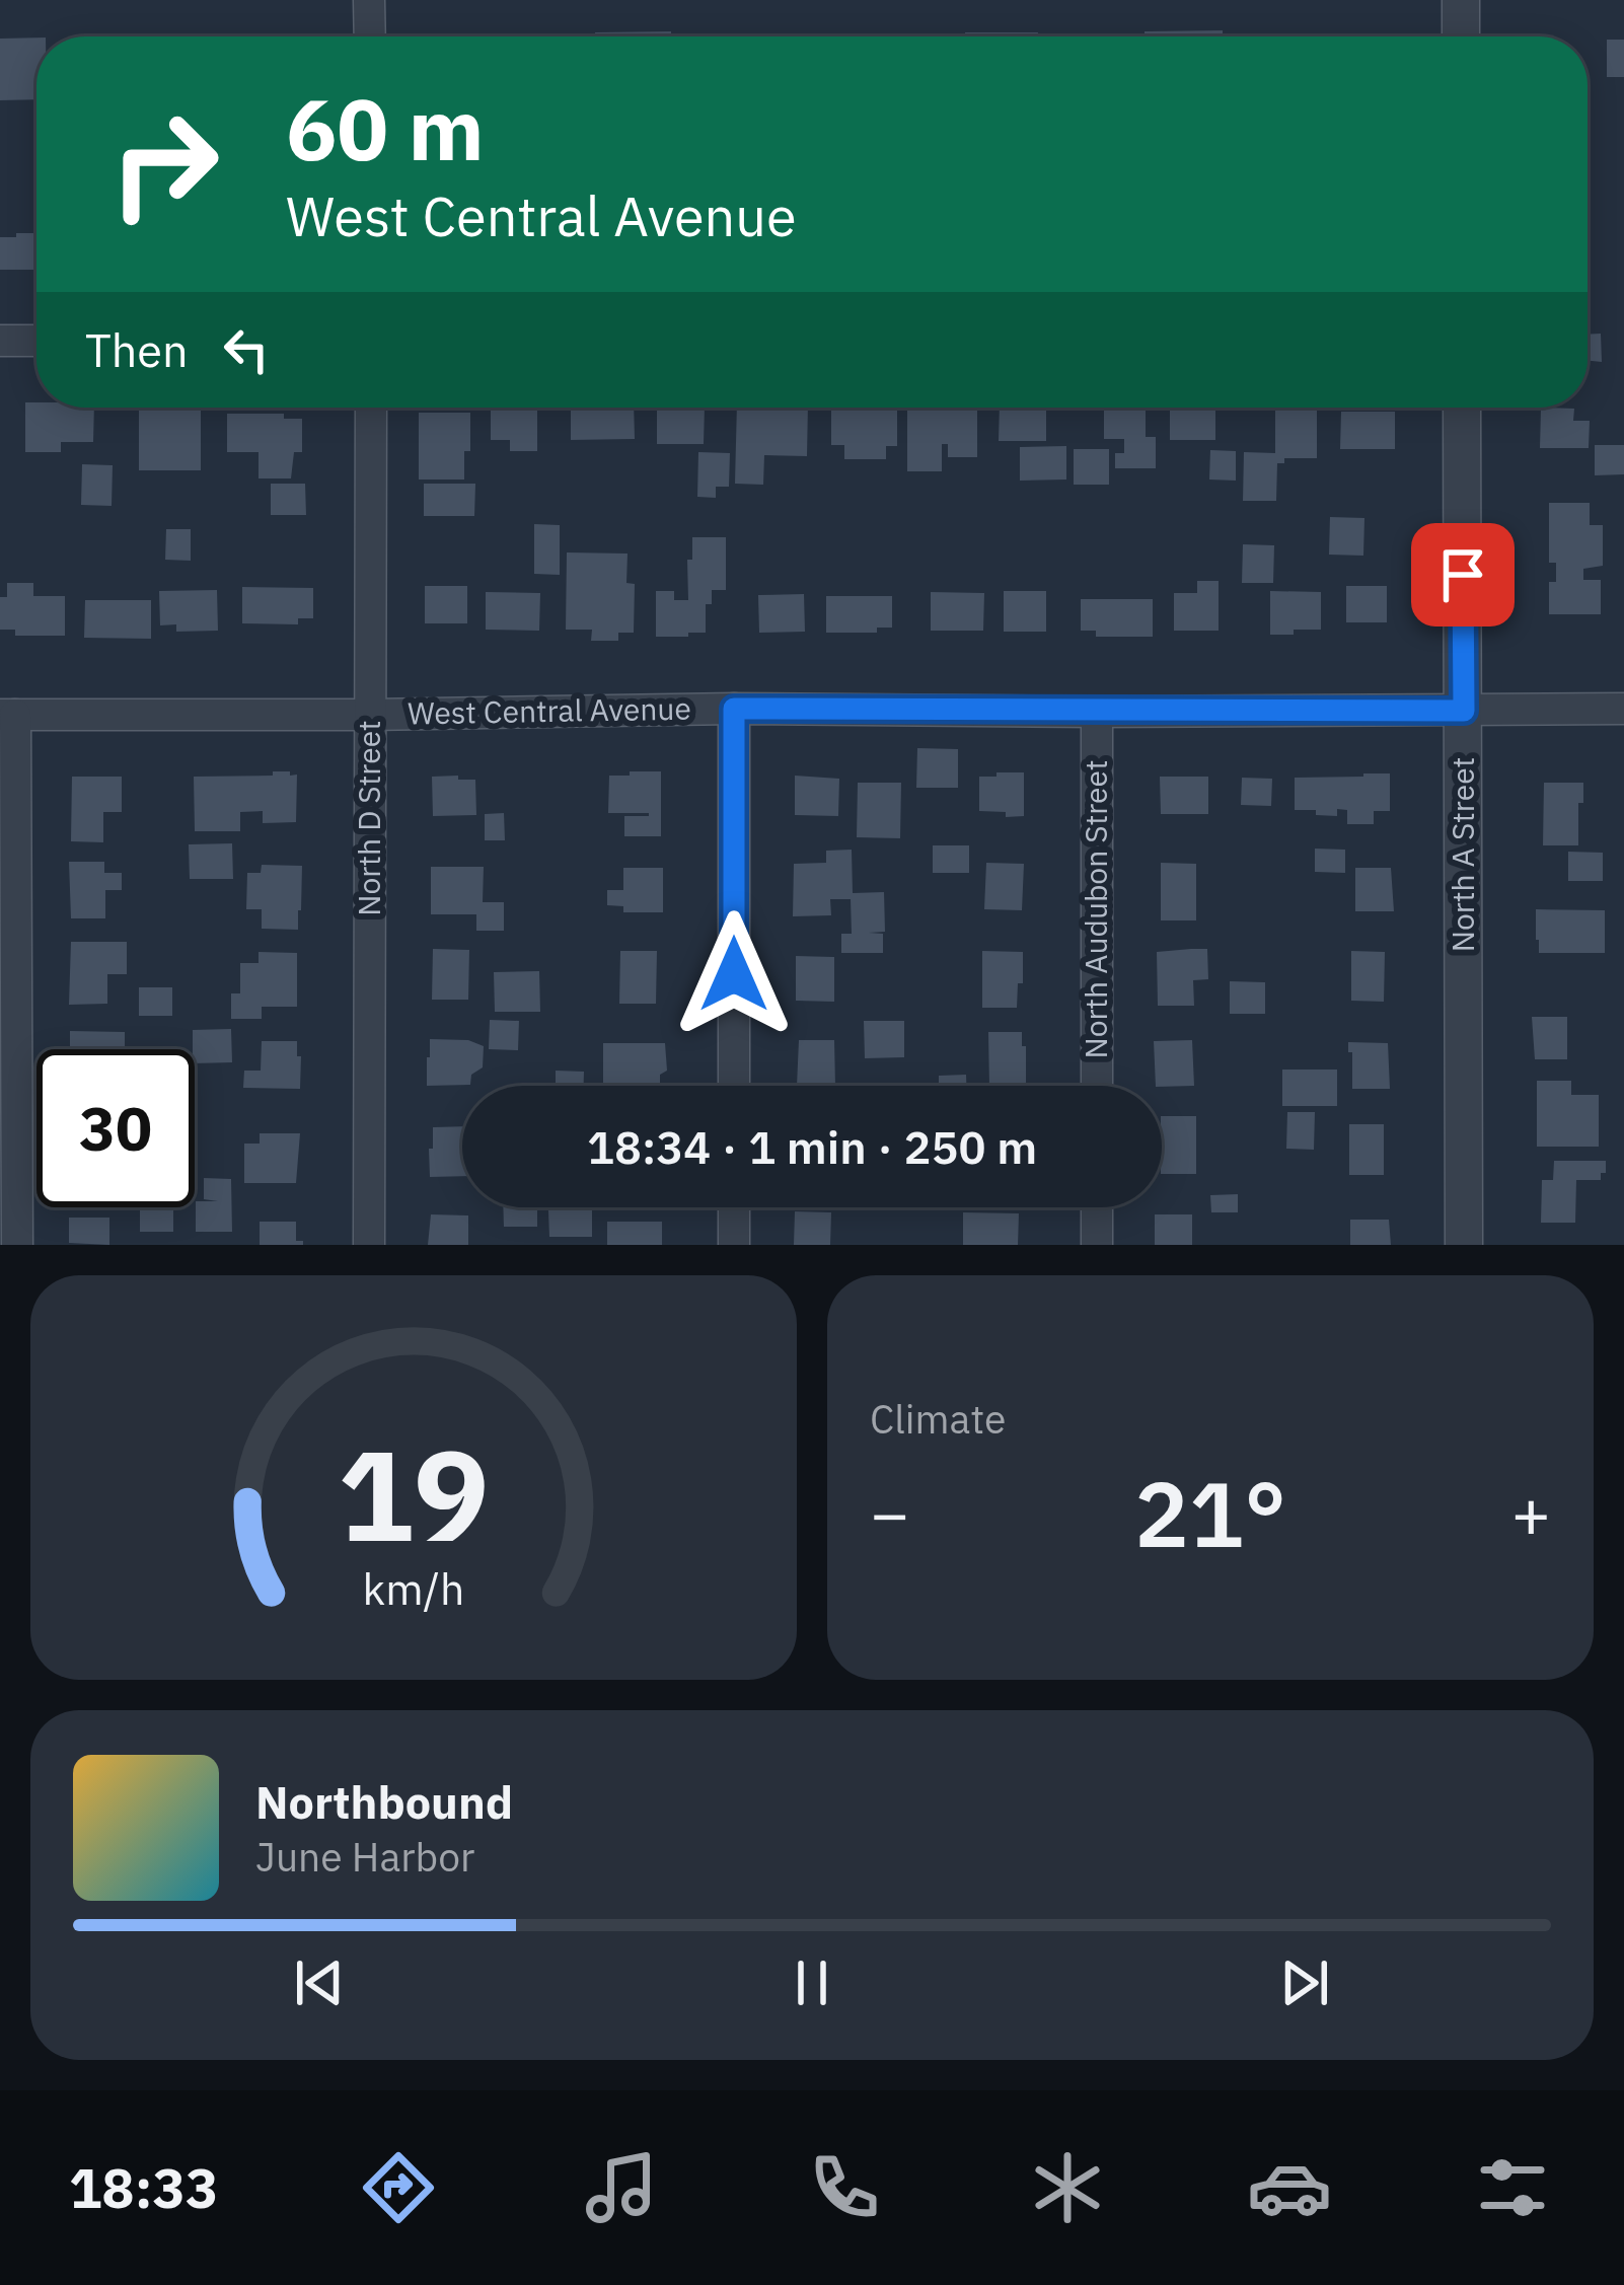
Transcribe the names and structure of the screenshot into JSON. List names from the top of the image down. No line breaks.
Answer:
{"streets":{"street":["West Central Avenue","North D Street","North A Street","North Audubon Street"]},"crossings":[["West Central Avenue","North D Street"],["West Central Avenue","North A Street"],["West Central Avenue","North Audubon Street"]],"page":{"turn":["60 m","West Central Avenue"],"then":"Then","limit":"30","trip":"18:34 · 1 min · 250 m","tile":"Climate","heat":["−","21°","+"],"song":["Northbound","June Harbor"],"tabs":"18:33","gauge":["19","km/h"]}}
